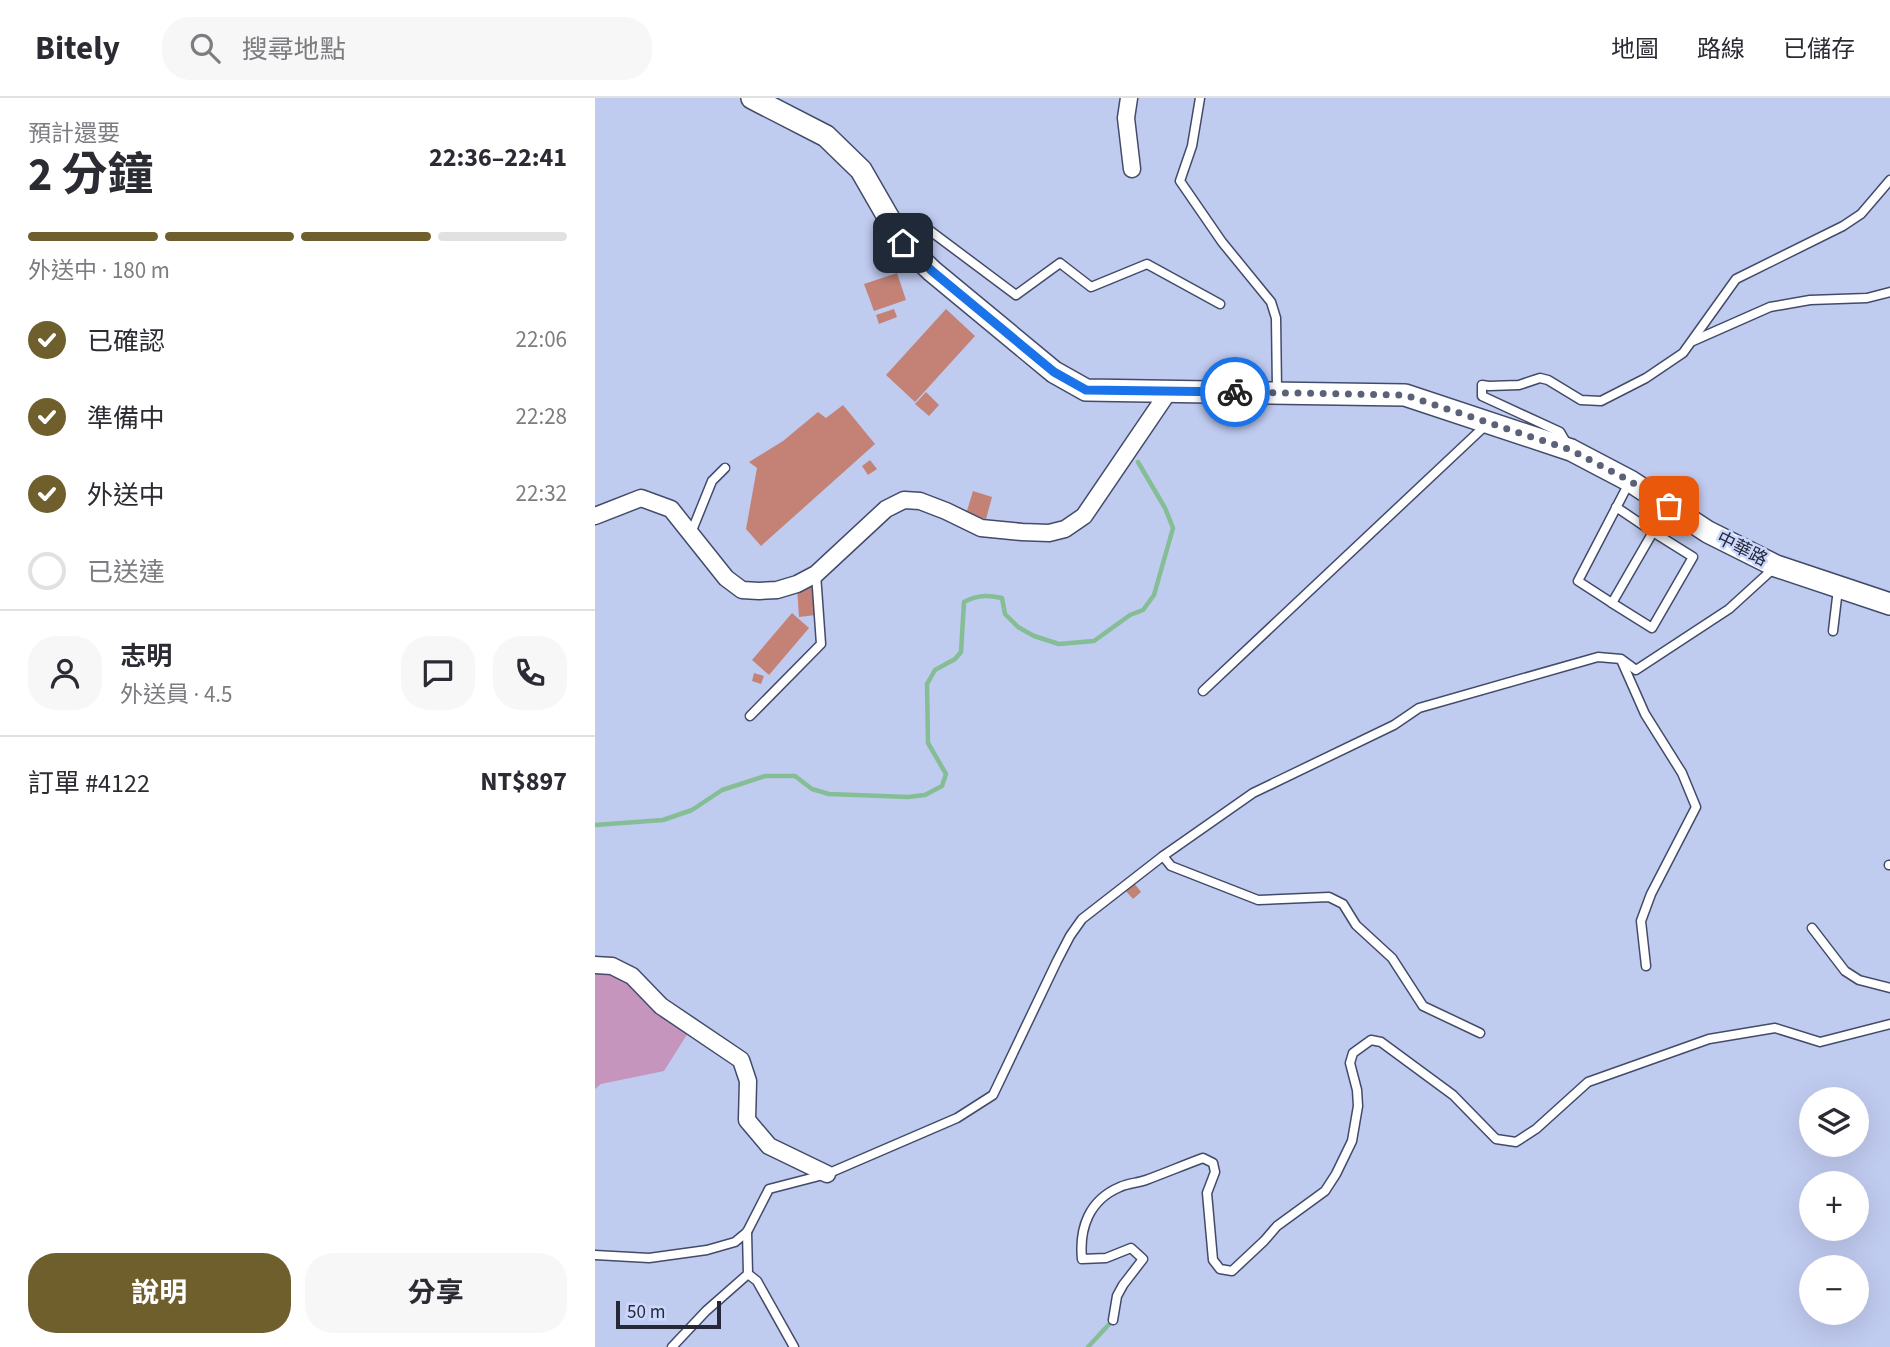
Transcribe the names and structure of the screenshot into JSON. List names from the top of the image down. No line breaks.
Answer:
{"streets":{"street":["中華路"]},"scale_bar":"50 m","page":{"header":"Bitely","search":"搜尋地點","nav":["地圖","路線","已儲存"],"heading":["2 分鐘","預計還要","22:36–22:41"],"panel":["志明","外送員 · 4.5","訂單 #4122","NT$897"],"bar":"外送中 · 180 m","list":[["已確認","22:06"],["準備中","22:28"],["外送中","22:32"],"已送達"],"map_buttons":["+","−"],"buttons":["說明","分享"],"scale":"50 m"}}
